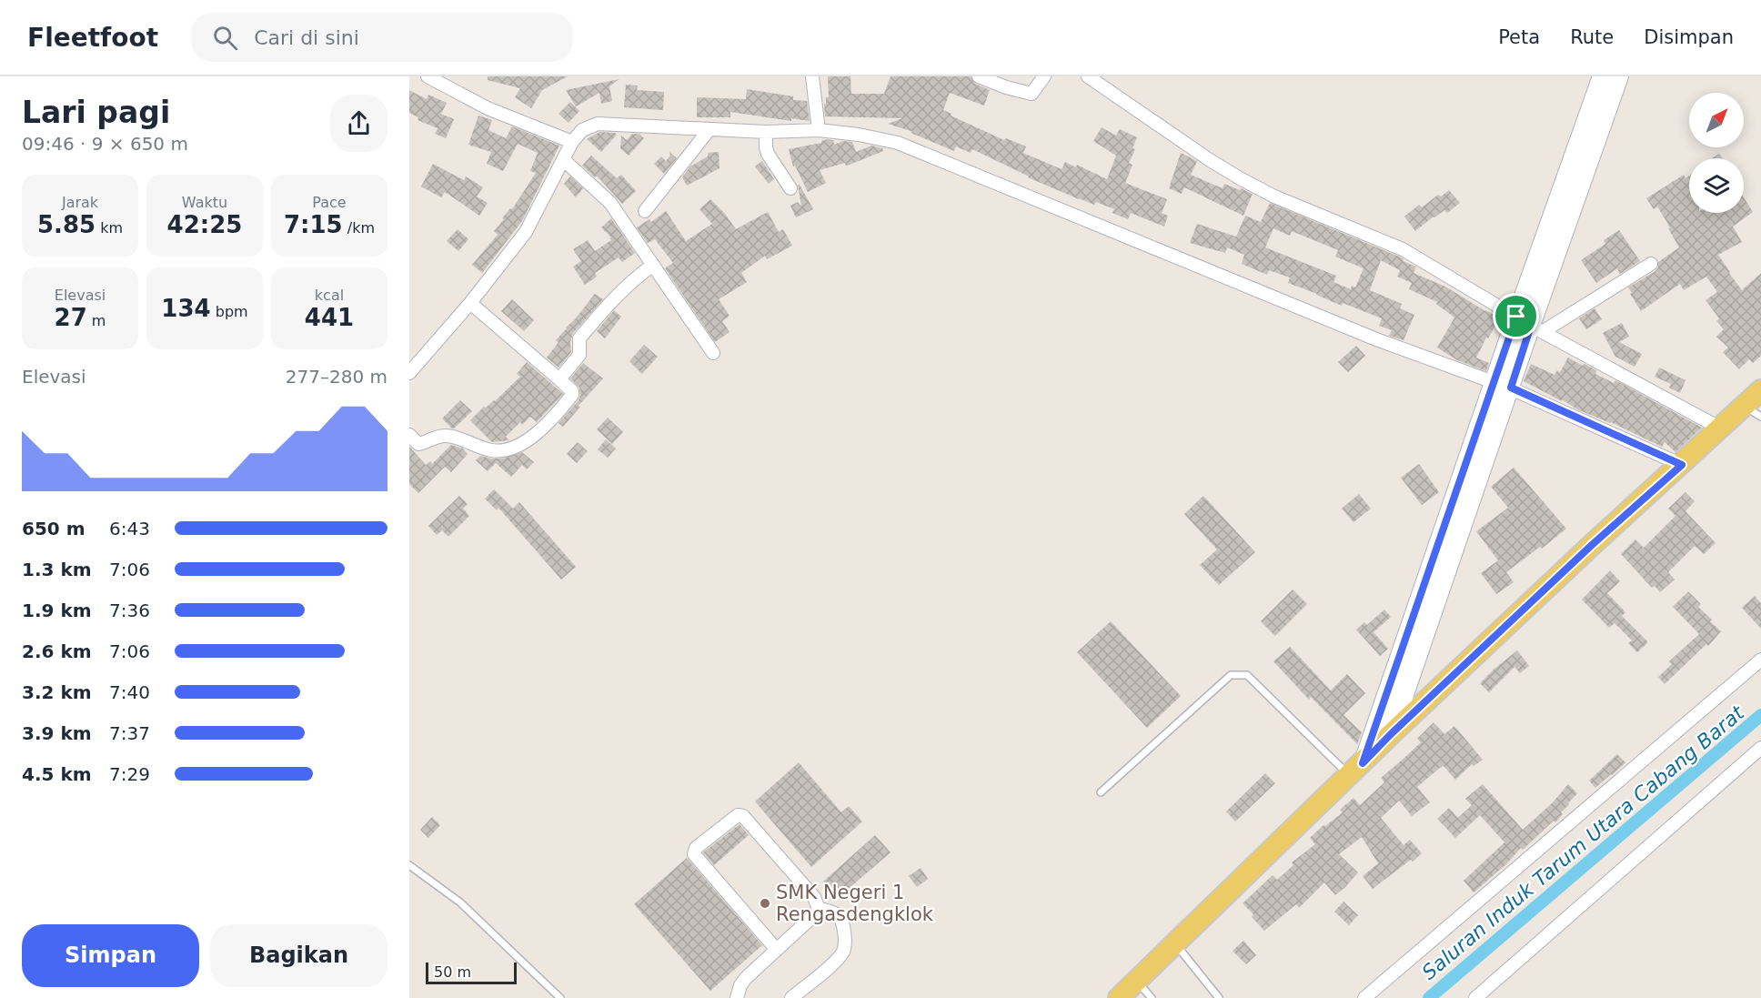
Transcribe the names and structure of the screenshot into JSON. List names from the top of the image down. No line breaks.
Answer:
{"water":["Saluran Induk Tarum Utara Cabang Barat"],"places":["SMK Negeri 1 Rengasdengklok"],"scale_bar":"50 m","north":"top right","page":{"header":"Fleetfoot","search":"Cari di sini","nav":["Peta","Rute","Disimpan"],"heading":["Lari pagi","09:46 · 9 × 650 m"],"stats":[["Jarak","5.85 km"],["Waktu","42:25"],["Pace","7:15 /km"],["Elevasi","27 m"],["134 bpm"],["kcal","441"]],"chart":["Elevasi","277–280 m"],"list":[{"name":"650 m","note":"6:43"},{"name":"1.3 km","note":"7:06"},{"name":"1.9 km","note":"7:36"},{"name":"2.6 km","note":"7:06"},{"name":"3.2 km","note":"7:40"},{"name":"3.9 km","note":"7:37"},{"name":"4.5 km","note":"7:29"}],"buttons":["Simpan","Bagikan"],"scale":"50 m"}}
